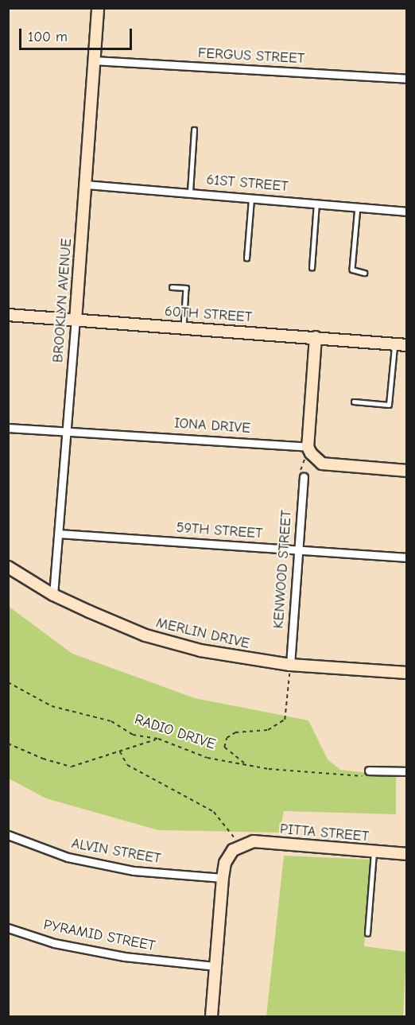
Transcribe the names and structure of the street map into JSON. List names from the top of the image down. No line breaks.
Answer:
{"streets":{"street":["FERGUS STREET","61ST STREET","BROOKLYN AVENUE","60TH STREET","IONA DRIVE","59TH STREET","KENWOOD STREET","MERLIN DRIVE","PITTA STREET","ALVIN STREET","PYRAMID STREET"],"path":["RADIO DRIVE"]},"crossings":[["FERGUS STREET","BROOKLYN AVENUE"],["61ST STREET","BROOKLYN AVENUE"],["BROOKLYN AVENUE","60TH STREET"],["BROOKLYN AVENUE","IONA DRIVE"],["BROOKLYN AVENUE","59TH STREET"],["BROOKLYN AVENUE","MERLIN DRIVE"],["59TH STREET","KENWOOD STREET"],["KENWOOD STREET","MERLIN DRIVE"]],"scale_bar":"100 m"}
